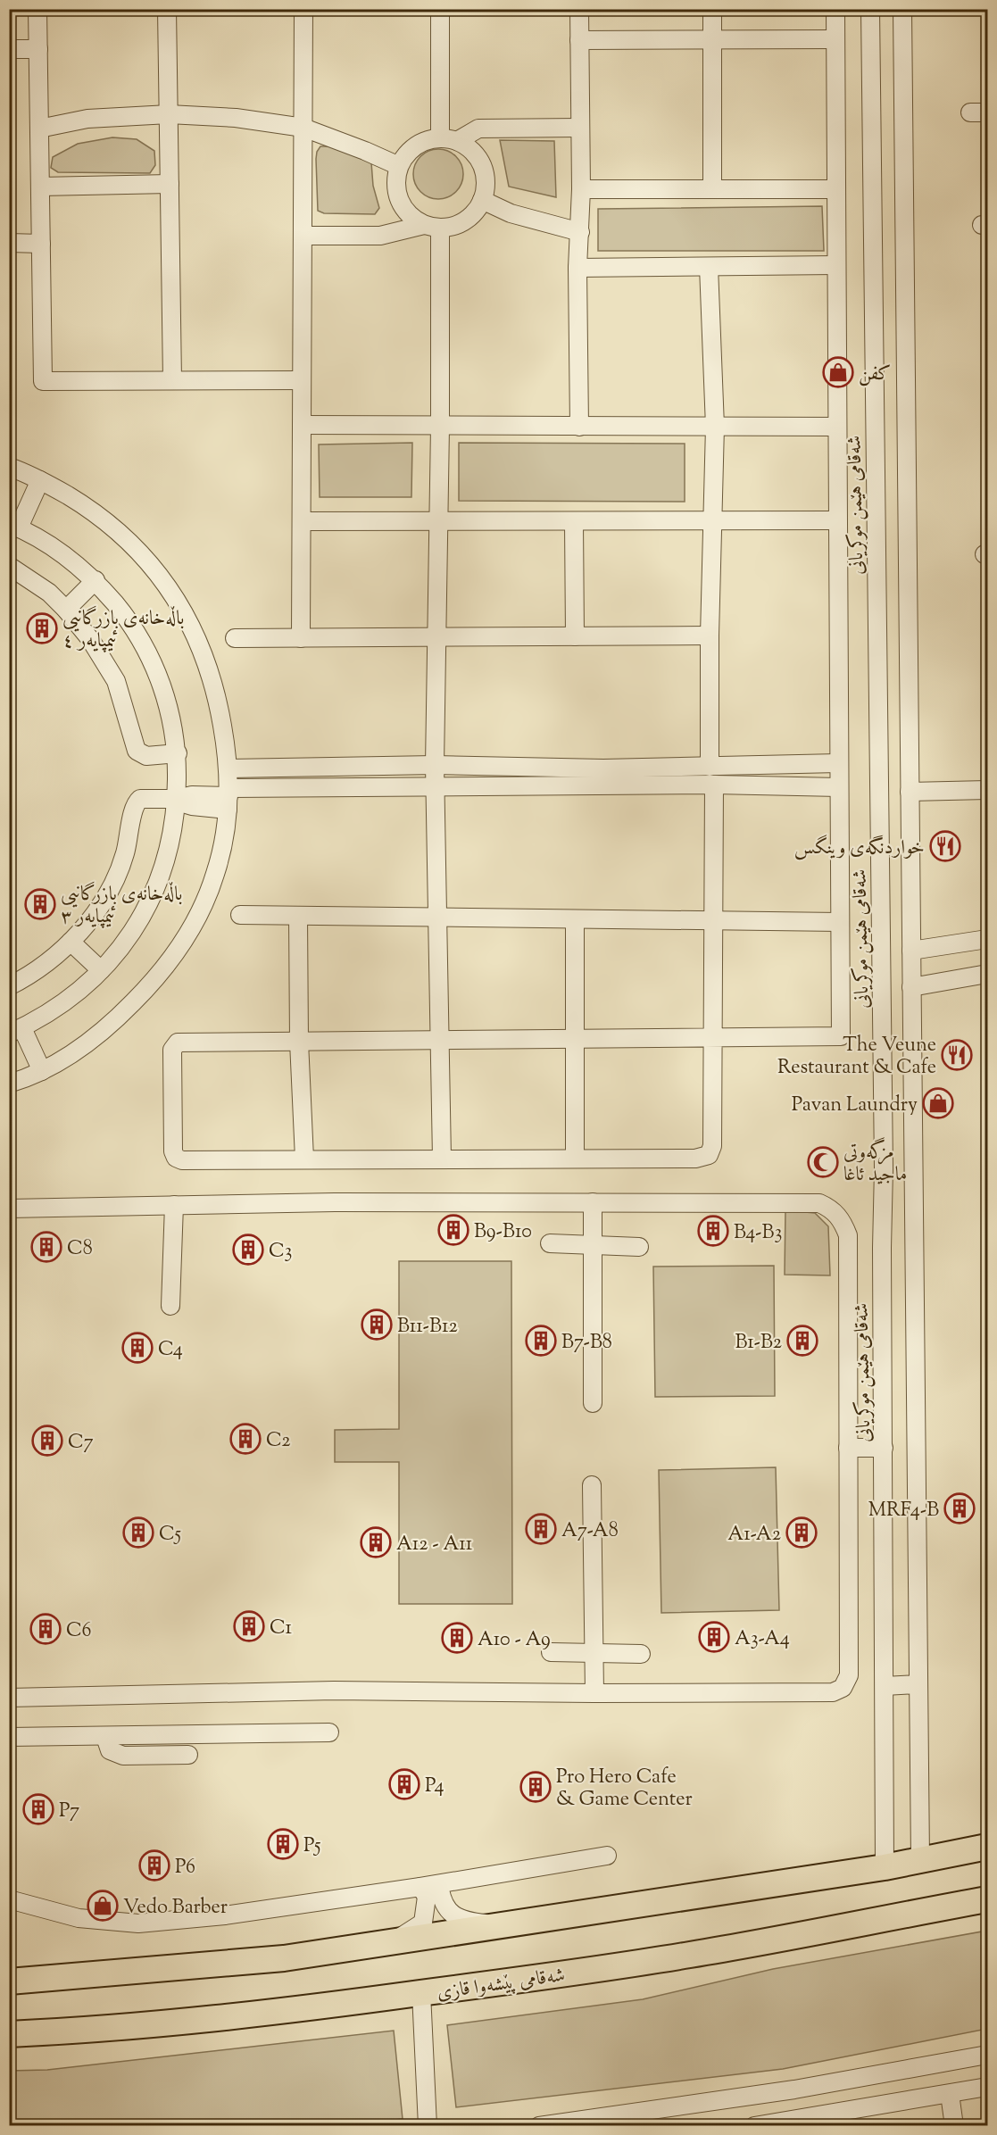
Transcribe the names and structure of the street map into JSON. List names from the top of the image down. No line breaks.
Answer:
{"streets":{"highway":["شەقامی پێشەوا قازی"],"street":["شەقامی هێمن موکریانی"]},"places":{"shop":["كفن","Pavan Laundry","Vedo Barber"],"building":["باڵەخانەی بازرگانیی ئیمپایەر ٤","باڵەخانەی بازرگانیی ئیمپایەر ٣","B9-B10","B4-B3","C8","C3","B11-B12","B7-B8","B1-B2","C4","C2","C7","MRF4-B","A7-A8","C5","A1-A2","A12 - A11","C1","C6","A3-A4","A10 - A9","P4","Pro Hero Cafe & Game Center","P7","P5","P6"],"restaurant":["خواردنگەی وینگس","The Veune Restaurant & Cafe"],"mosque":["مزگەوتی ماجید ئاغا"]}}
